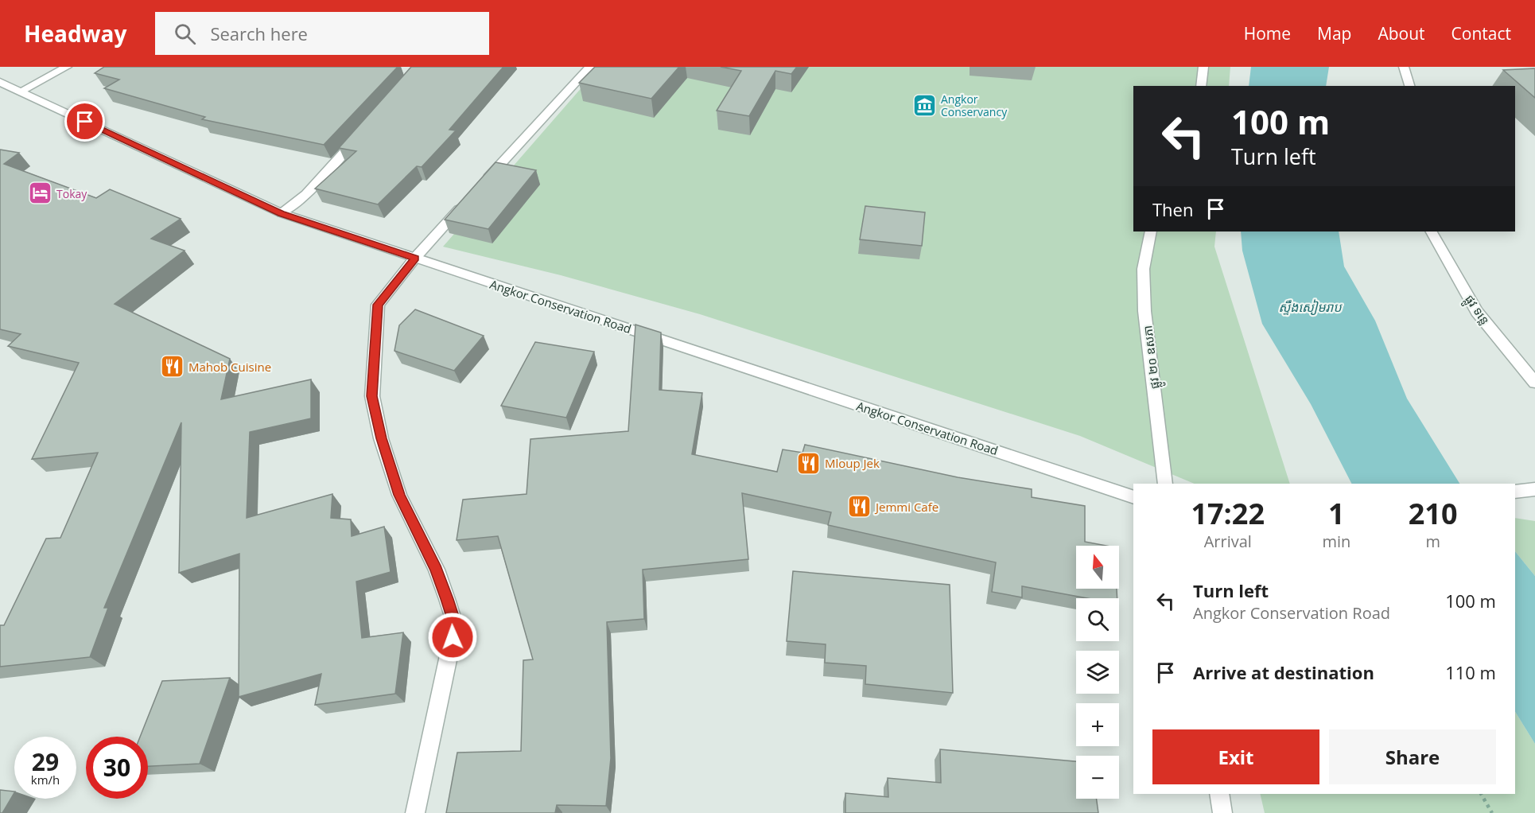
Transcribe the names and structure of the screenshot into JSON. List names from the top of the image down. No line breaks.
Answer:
{"streets":{"street":["Angkor Conservation Road","ផ្លូវ ទន្លេ","ផ្លូវ ២០ ឧសភា"]},"water":["ស្ទឹងសៀមរាប"],"places":{"museum":["Angkor Conservancy"],"hotel":["Tokay"],"restaurant":["Mahob Cuisine","Mloup Jek","Jemmi Cafe"]},"north":"top","page":{"header":"Headway","search":"Search here","nav":["Home","Map","About","Contact"],"turn":["100 m","Turn left"],"then":"Then","eta":["17:22","Arrival","1","min","210","m"],"map_buttons":["+","−"],"list":[{"name":"Turn left","note":"Angkor Conservation Road","value":"100 m"},{"name":"Arrive at destination","value":"110 m"}],"buttons":["Exit","Share"],"speed":"29 km/h","limit":"30"}}
